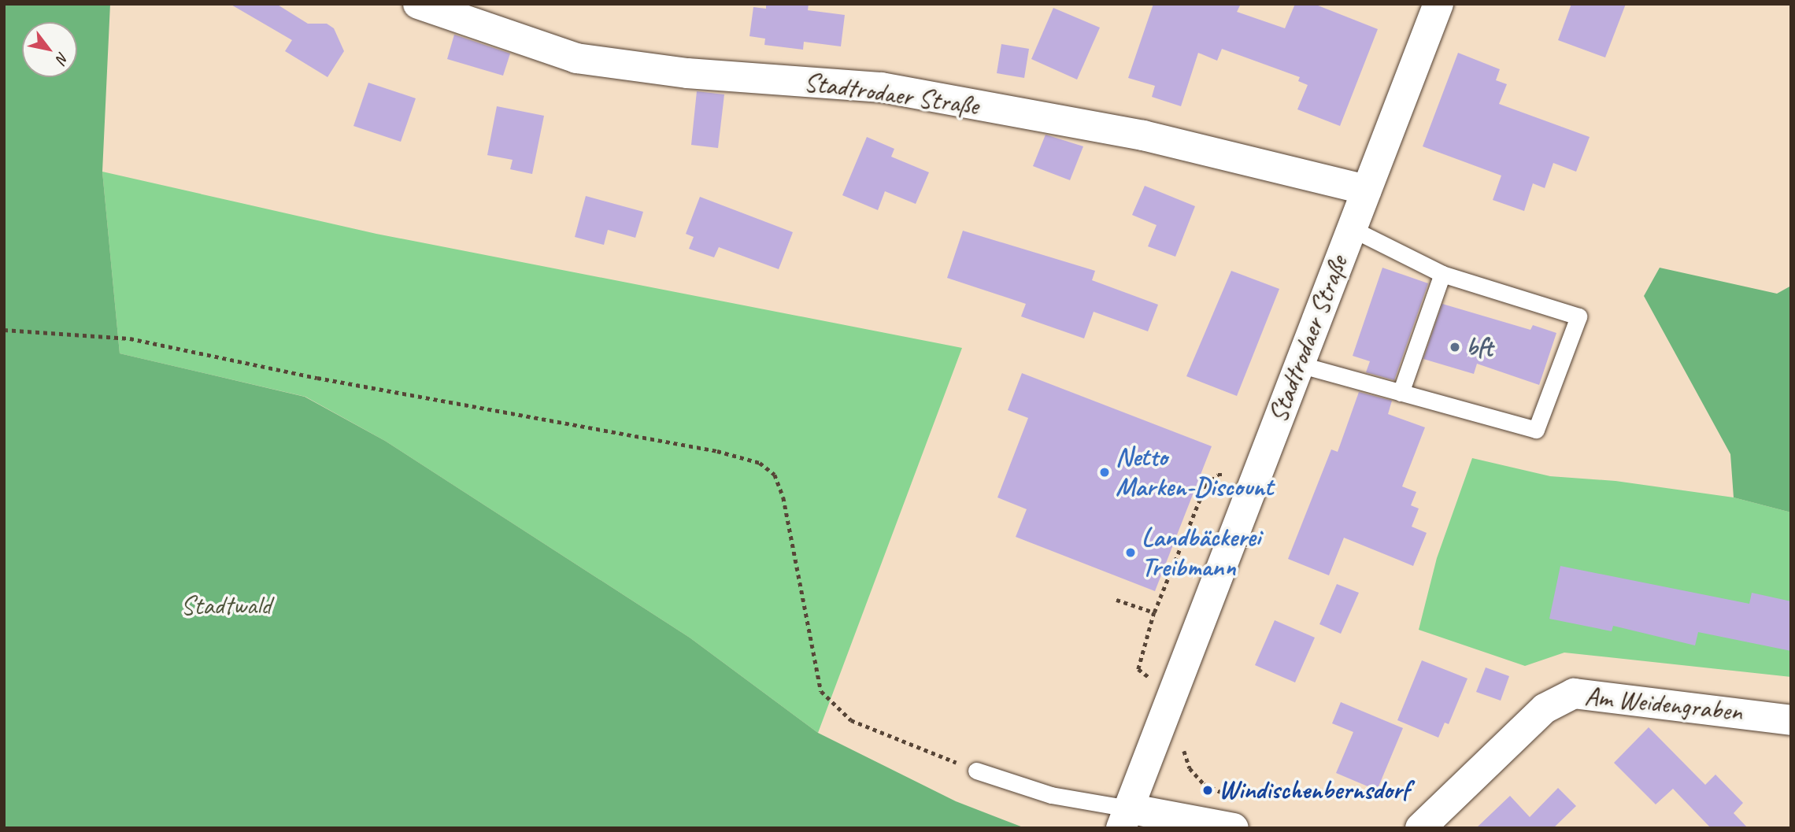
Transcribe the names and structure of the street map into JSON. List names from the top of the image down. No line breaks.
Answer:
{"streets":{"street":["Stadtrodaer Straße","Am Weidengraben"]},"parks":["Stadtwald"],"places":["bft","Netto Marken-Discount","Landbäckerei Treibmann","Windischenbernsdorf"],"north":"bottom right"}
